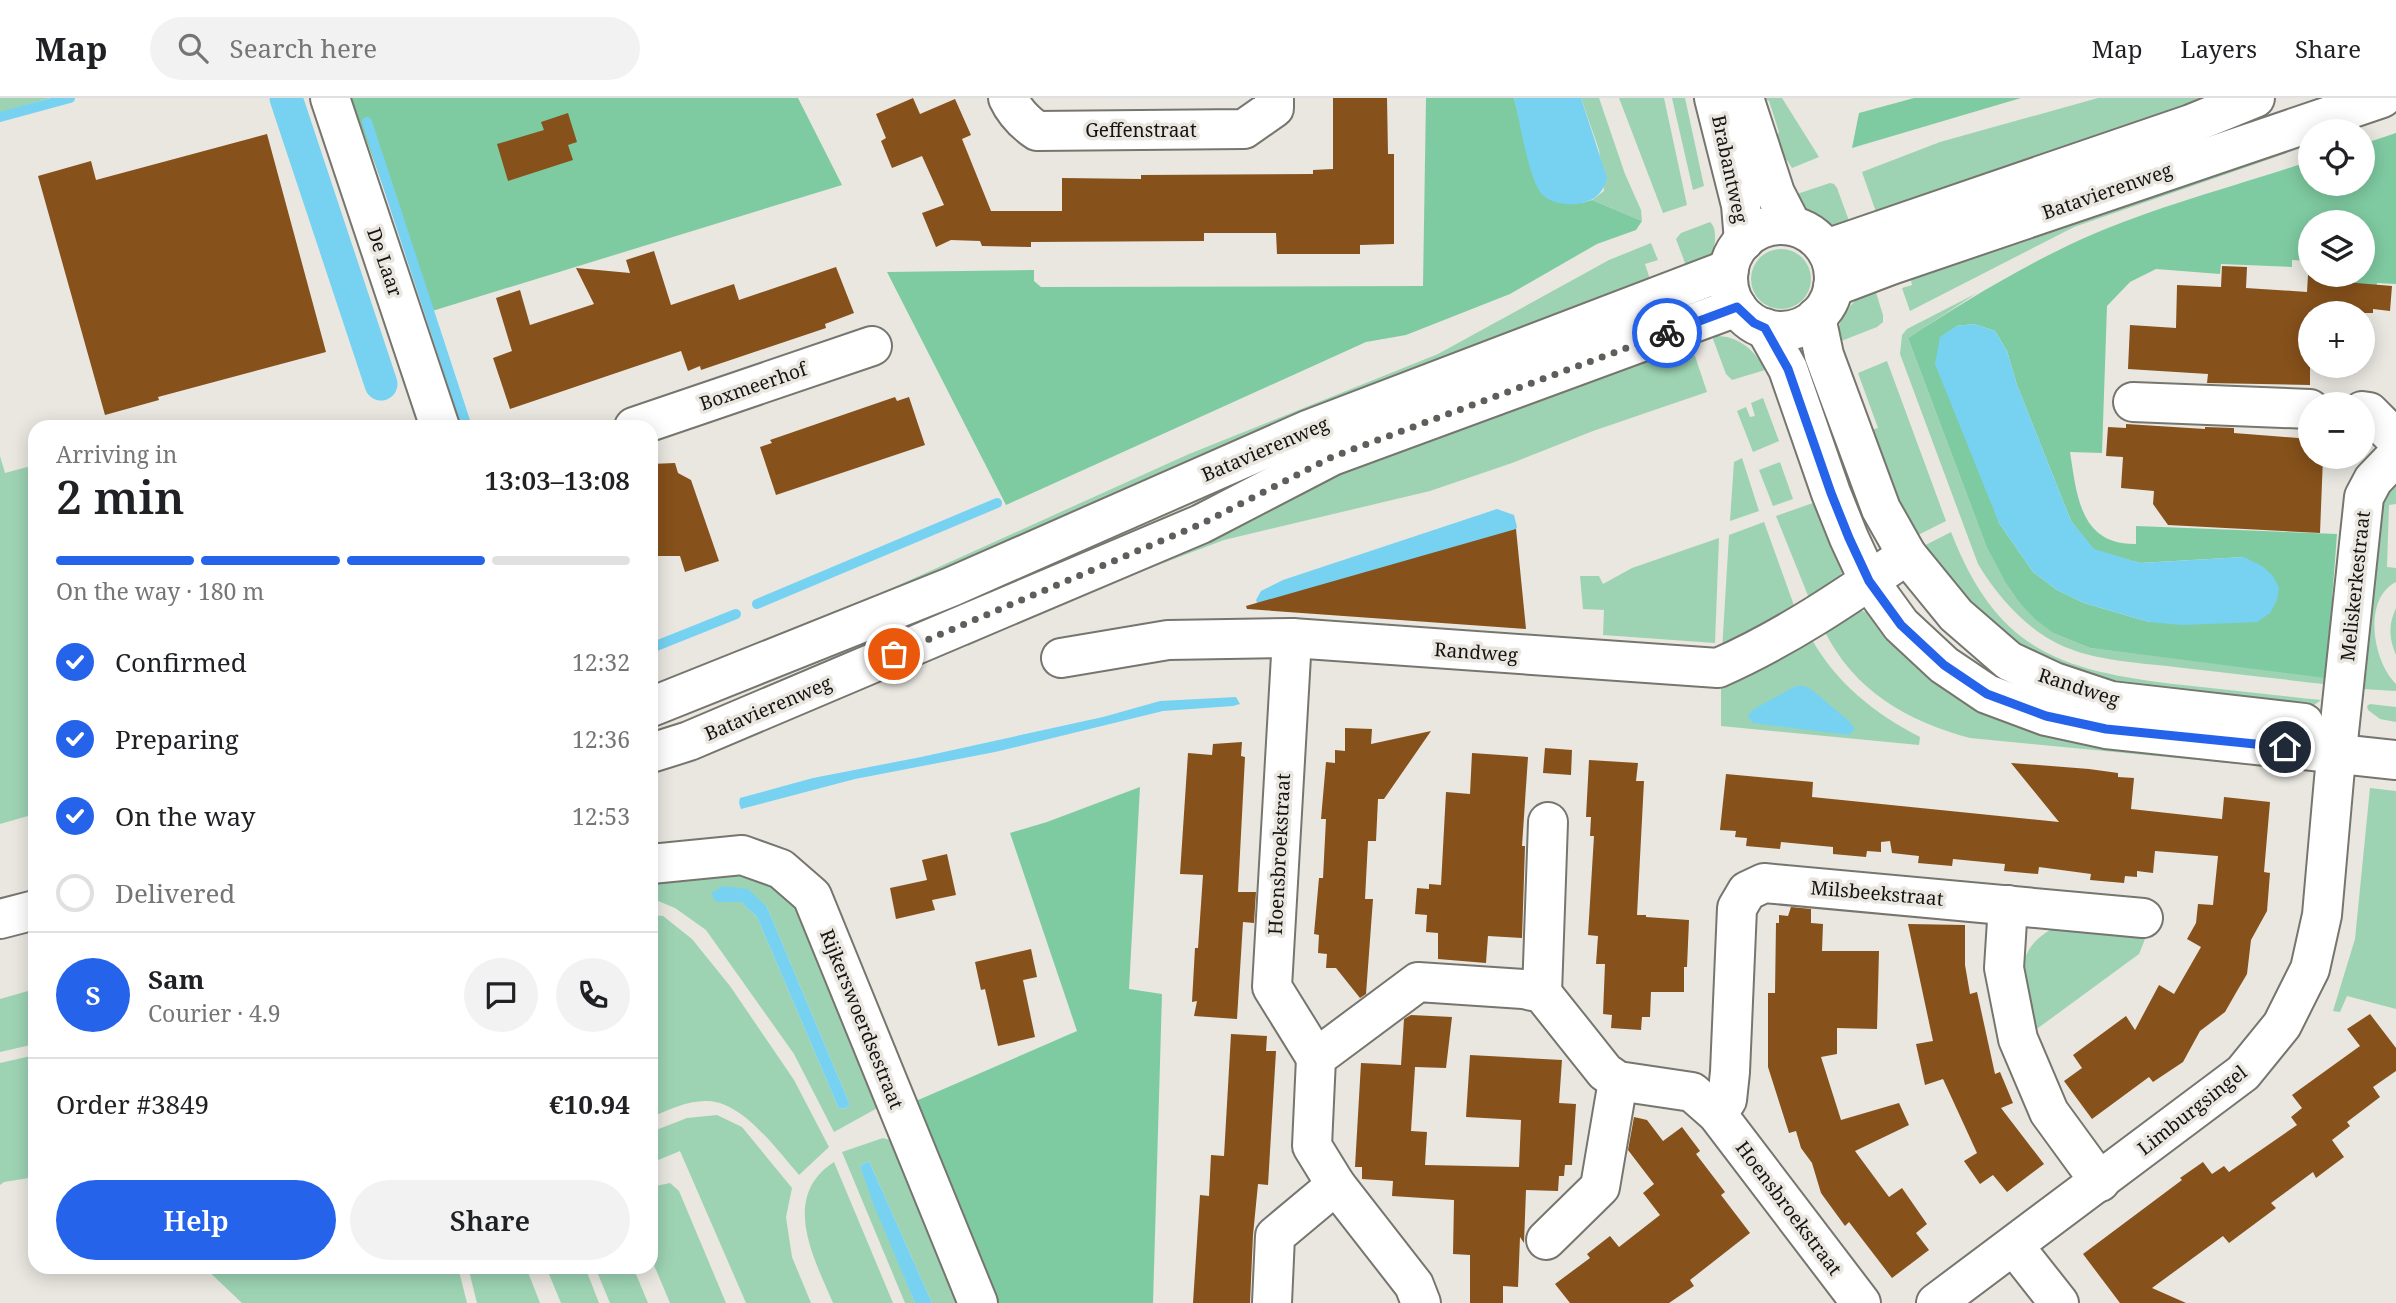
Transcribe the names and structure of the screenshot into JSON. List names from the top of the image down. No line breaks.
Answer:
{"streets":{"street":["Geffenstraat","Brabantweg","Batavierenweg","De Laar","Boxmeerhof","Meliskerkestraat","Randweg","Hoensbroekstraat","Milsbeekstraat","Rijkerswoerdsestraat","Limburgsingel"]},"crossings":[["Brabantweg","Batavierenweg"],["Brabantweg","Randweg"],["Batavierenweg","Randweg"],["Meliskerkestraat","Randweg"],["Meliskerkestraat","Limburgsingel"],["Randweg","Hoensbroekstraat"],["Randweg","Limburgsingel"],["Hoensbroekstraat","Milsbeekstraat"]],"page":{"header":"Map","search":"Search here","nav":["Map","Layers","Share"],"map_buttons":["+","−"],"heading":["2 min","Arriving in","13:03–13:08"],"panel":["Sam","Courier · 4.9","Order #3849","€10.94"],"bar":"On the way · 180 m","list":[["Confirmed","12:32"],["Preparing","12:36"],["On the way","12:53"],"Delivered"],"round":"S","buttons":["Help","Share"]}}
